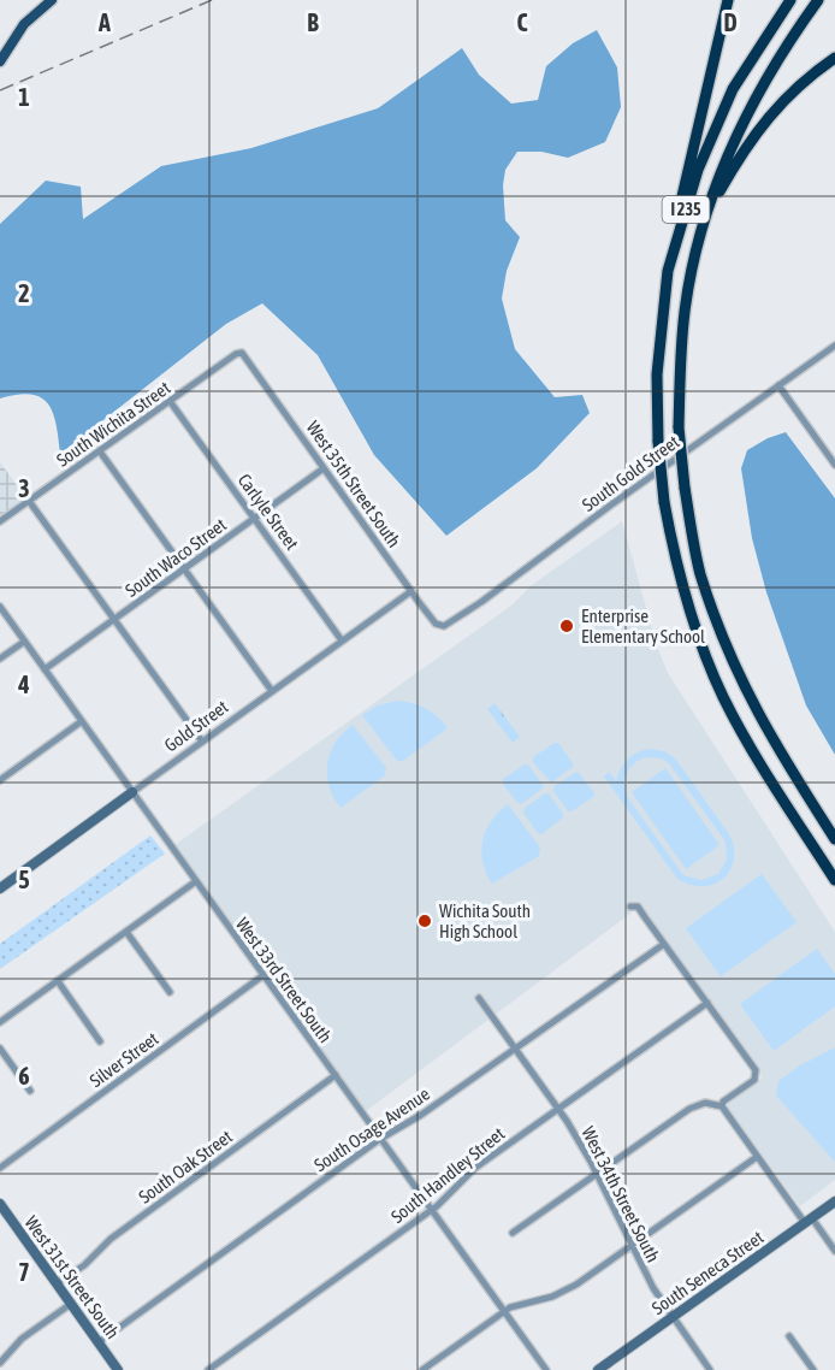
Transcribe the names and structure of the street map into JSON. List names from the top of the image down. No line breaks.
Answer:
{"streets":{"highway":["I 235"],"street":["South Wichita Street","South Gold Street","West 35th Street South","Carlyle Street","South Waco Street","Gold Street","West 33rd Street South","Silver Street","South Osage Avenue","South Oak Street","South Handley Street","West 34th Street South","South Seneca Street","West 31st Street South"]},"crossings":[["South Wichita Street","West 35th Street South"],["South Wichita Street","Carlyle Street"],["South Gold Street","West 35th Street South"],["West 35th Street South","South Waco Street"],["West 35th Street South","Gold Street"],["Carlyle Street","South Waco Street"],["Carlyle Street","Gold Street"],["South Waco Street","West 33rd Street South"],["Gold Street","West 33rd Street South"],["West 33rd Street South","Silver Street"],["West 33rd Street South","South Osage Avenue"],["West 33rd Street South","South Oak Street"],["West 33rd Street South","South Handley Street"],["South Osage Avenue","West 34th Street South"],["South Osage Avenue","West 31st Street South"],["South Oak Street","West 31st Street South"],["South Handley Street","West 34th Street South"],["West 34th Street South","South Seneca Street"]],"places":["Enterprise Elementary School","Wichita South High School"],"grid":{"columns":["A","B","C","D"],"rows":["1","2","3","4","5","6","7"]}}
